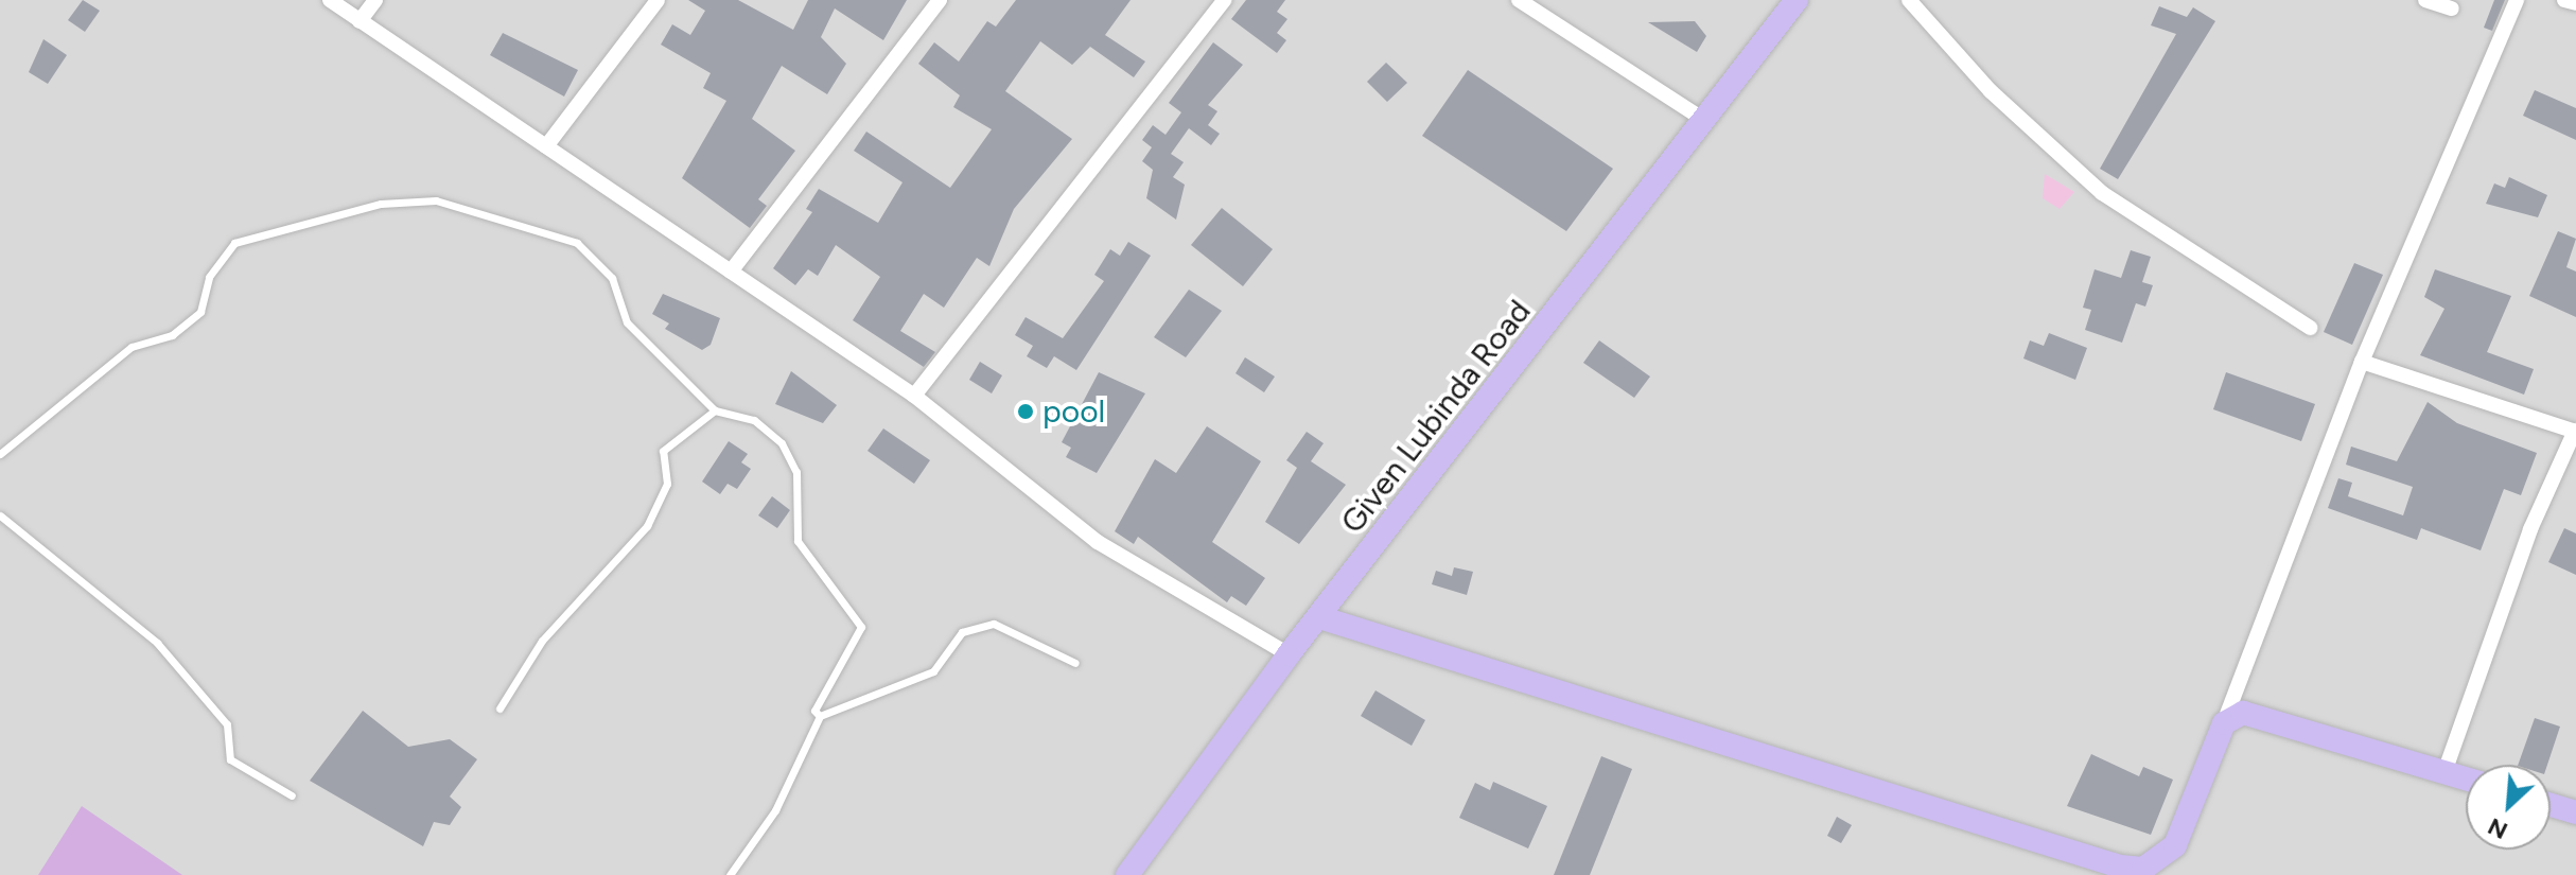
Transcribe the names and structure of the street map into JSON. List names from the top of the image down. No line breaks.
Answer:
{"streets":{"street":["Given Lubinda Road"]},"places":["pool"],"north":"bottom left"}
